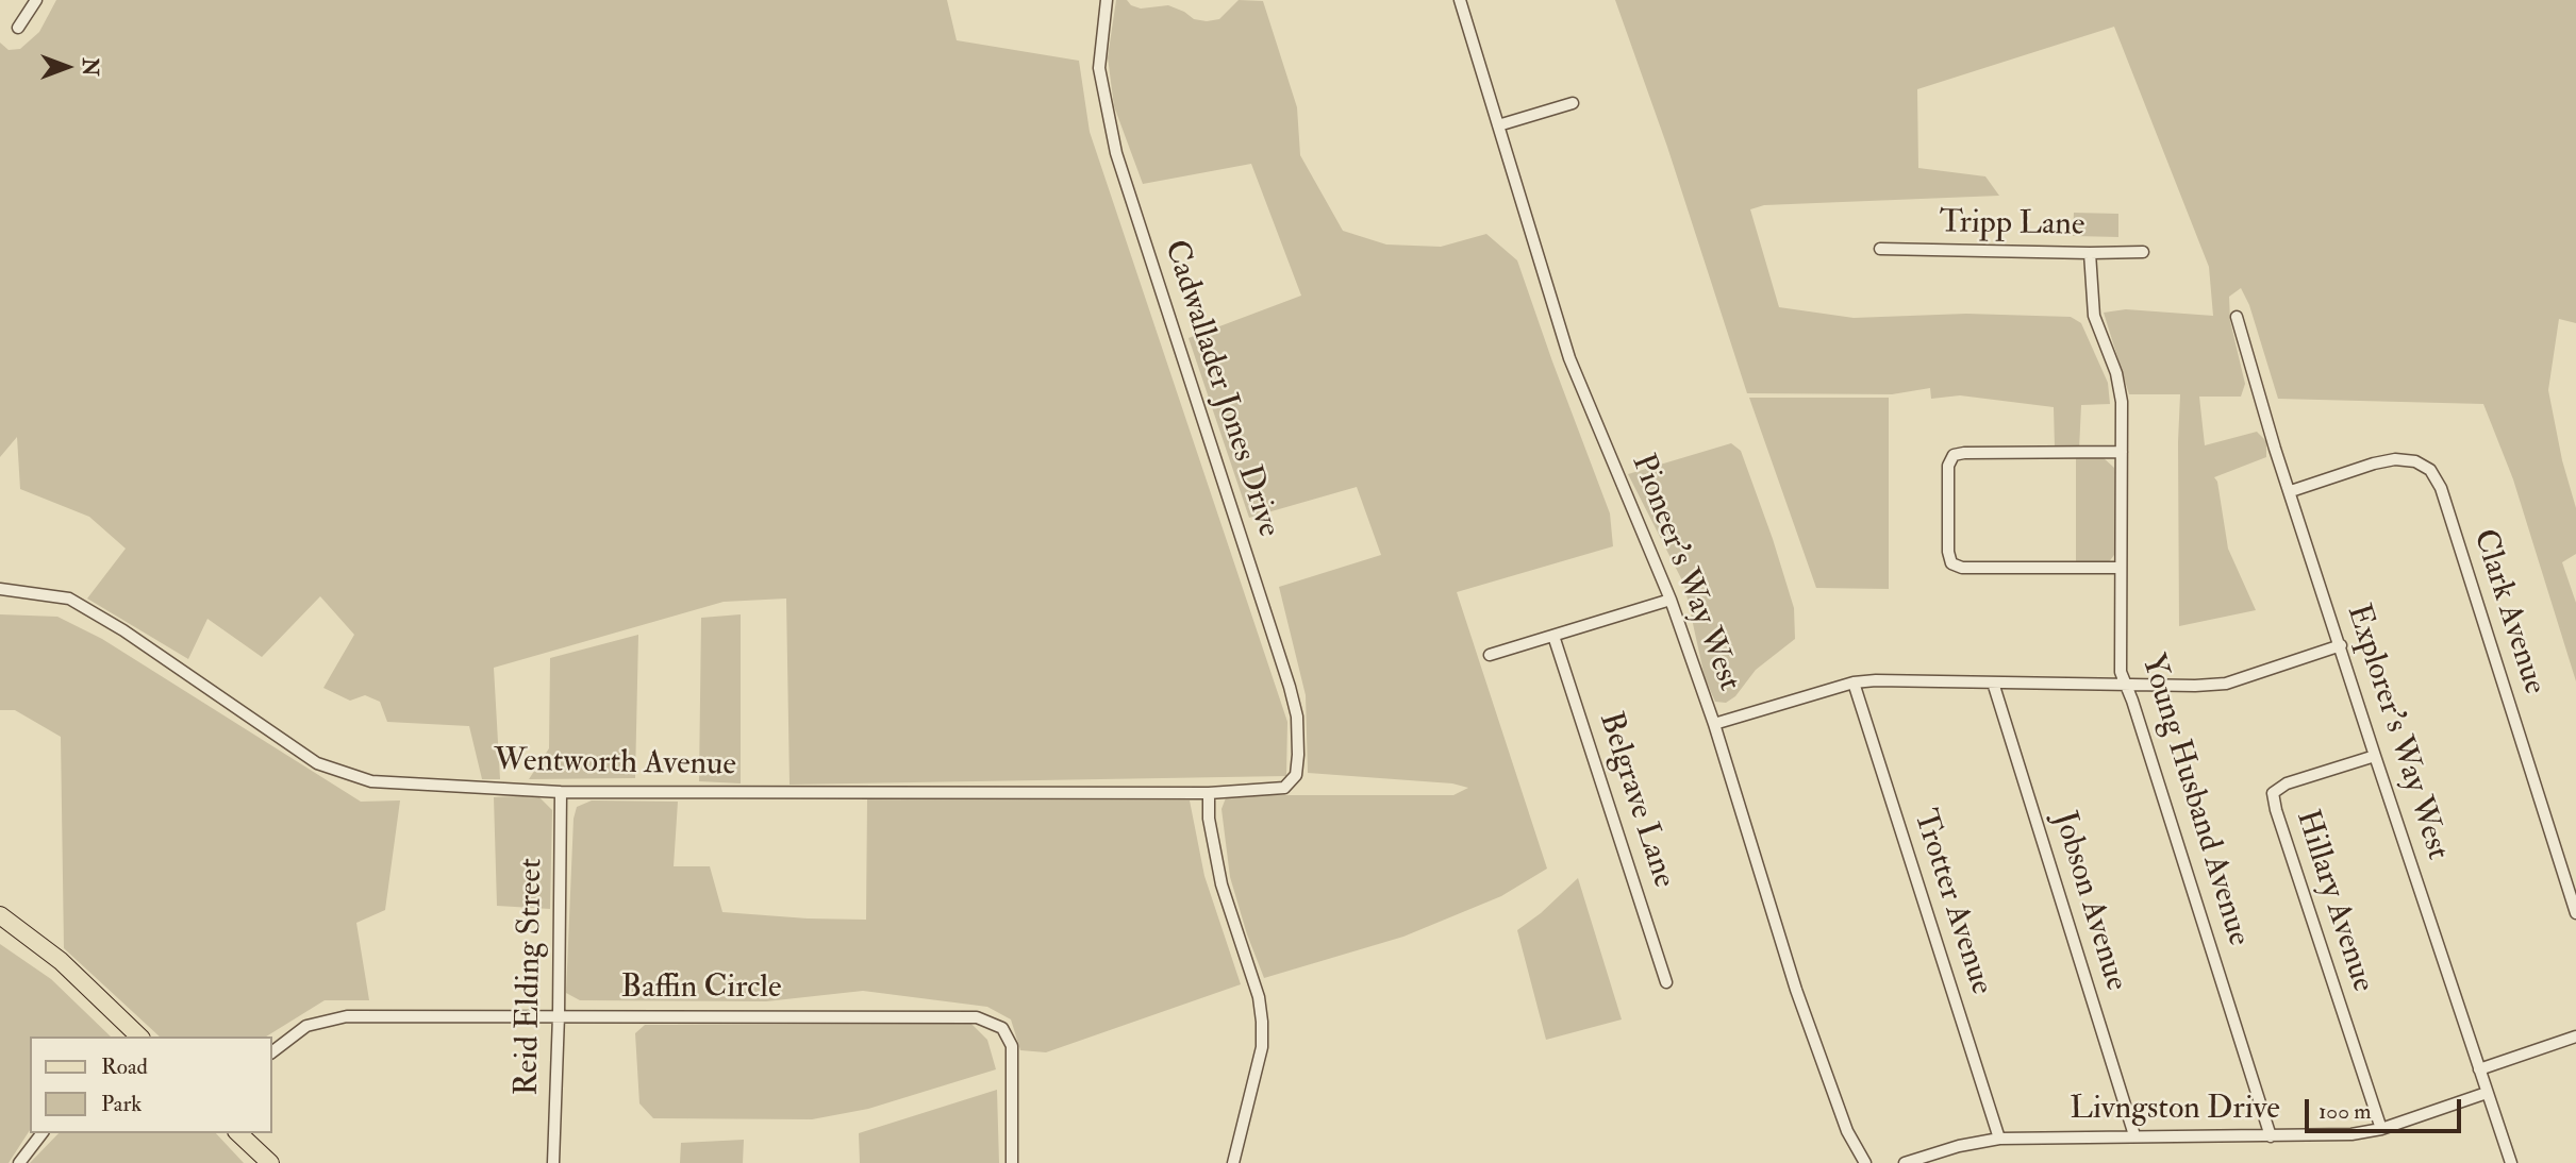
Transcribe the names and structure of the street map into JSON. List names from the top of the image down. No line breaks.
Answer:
{"streets":{"street":["Tripp Lane","Cadwallader Jones Drive","Pioneer's Way West","Clark Avenue","Explorer's Way West","Wentworth Avenue","Belgrave Lane","Young Husband Avenue","Jobson Avenue","Hillary Avenue","Trotter Avenue","Reid Elding Street","Baffin Circle","Livngston Drive"]},"crossings":[["Tripp Lane","Young Husband Avenue"],["Cadwallader Jones Drive","Wentworth Avenue"],["Clark Avenue","Explorer's Way West"],["Explorer's Way West","Hillary Avenue"],["Explorer's Way West","Livngston Drive"],["Wentworth Avenue","Reid Elding Street"],["Young Husband Avenue","Livngston Drive"],["Jobson Avenue","Livngston Drive"],["Hillary Avenue","Livngston Drive"],["Trotter Avenue","Livngston Drive"],["Reid Elding Street","Baffin Circle"]],"legend":["Road","Park"],"scale_bar":"100 m","north":"right"}
